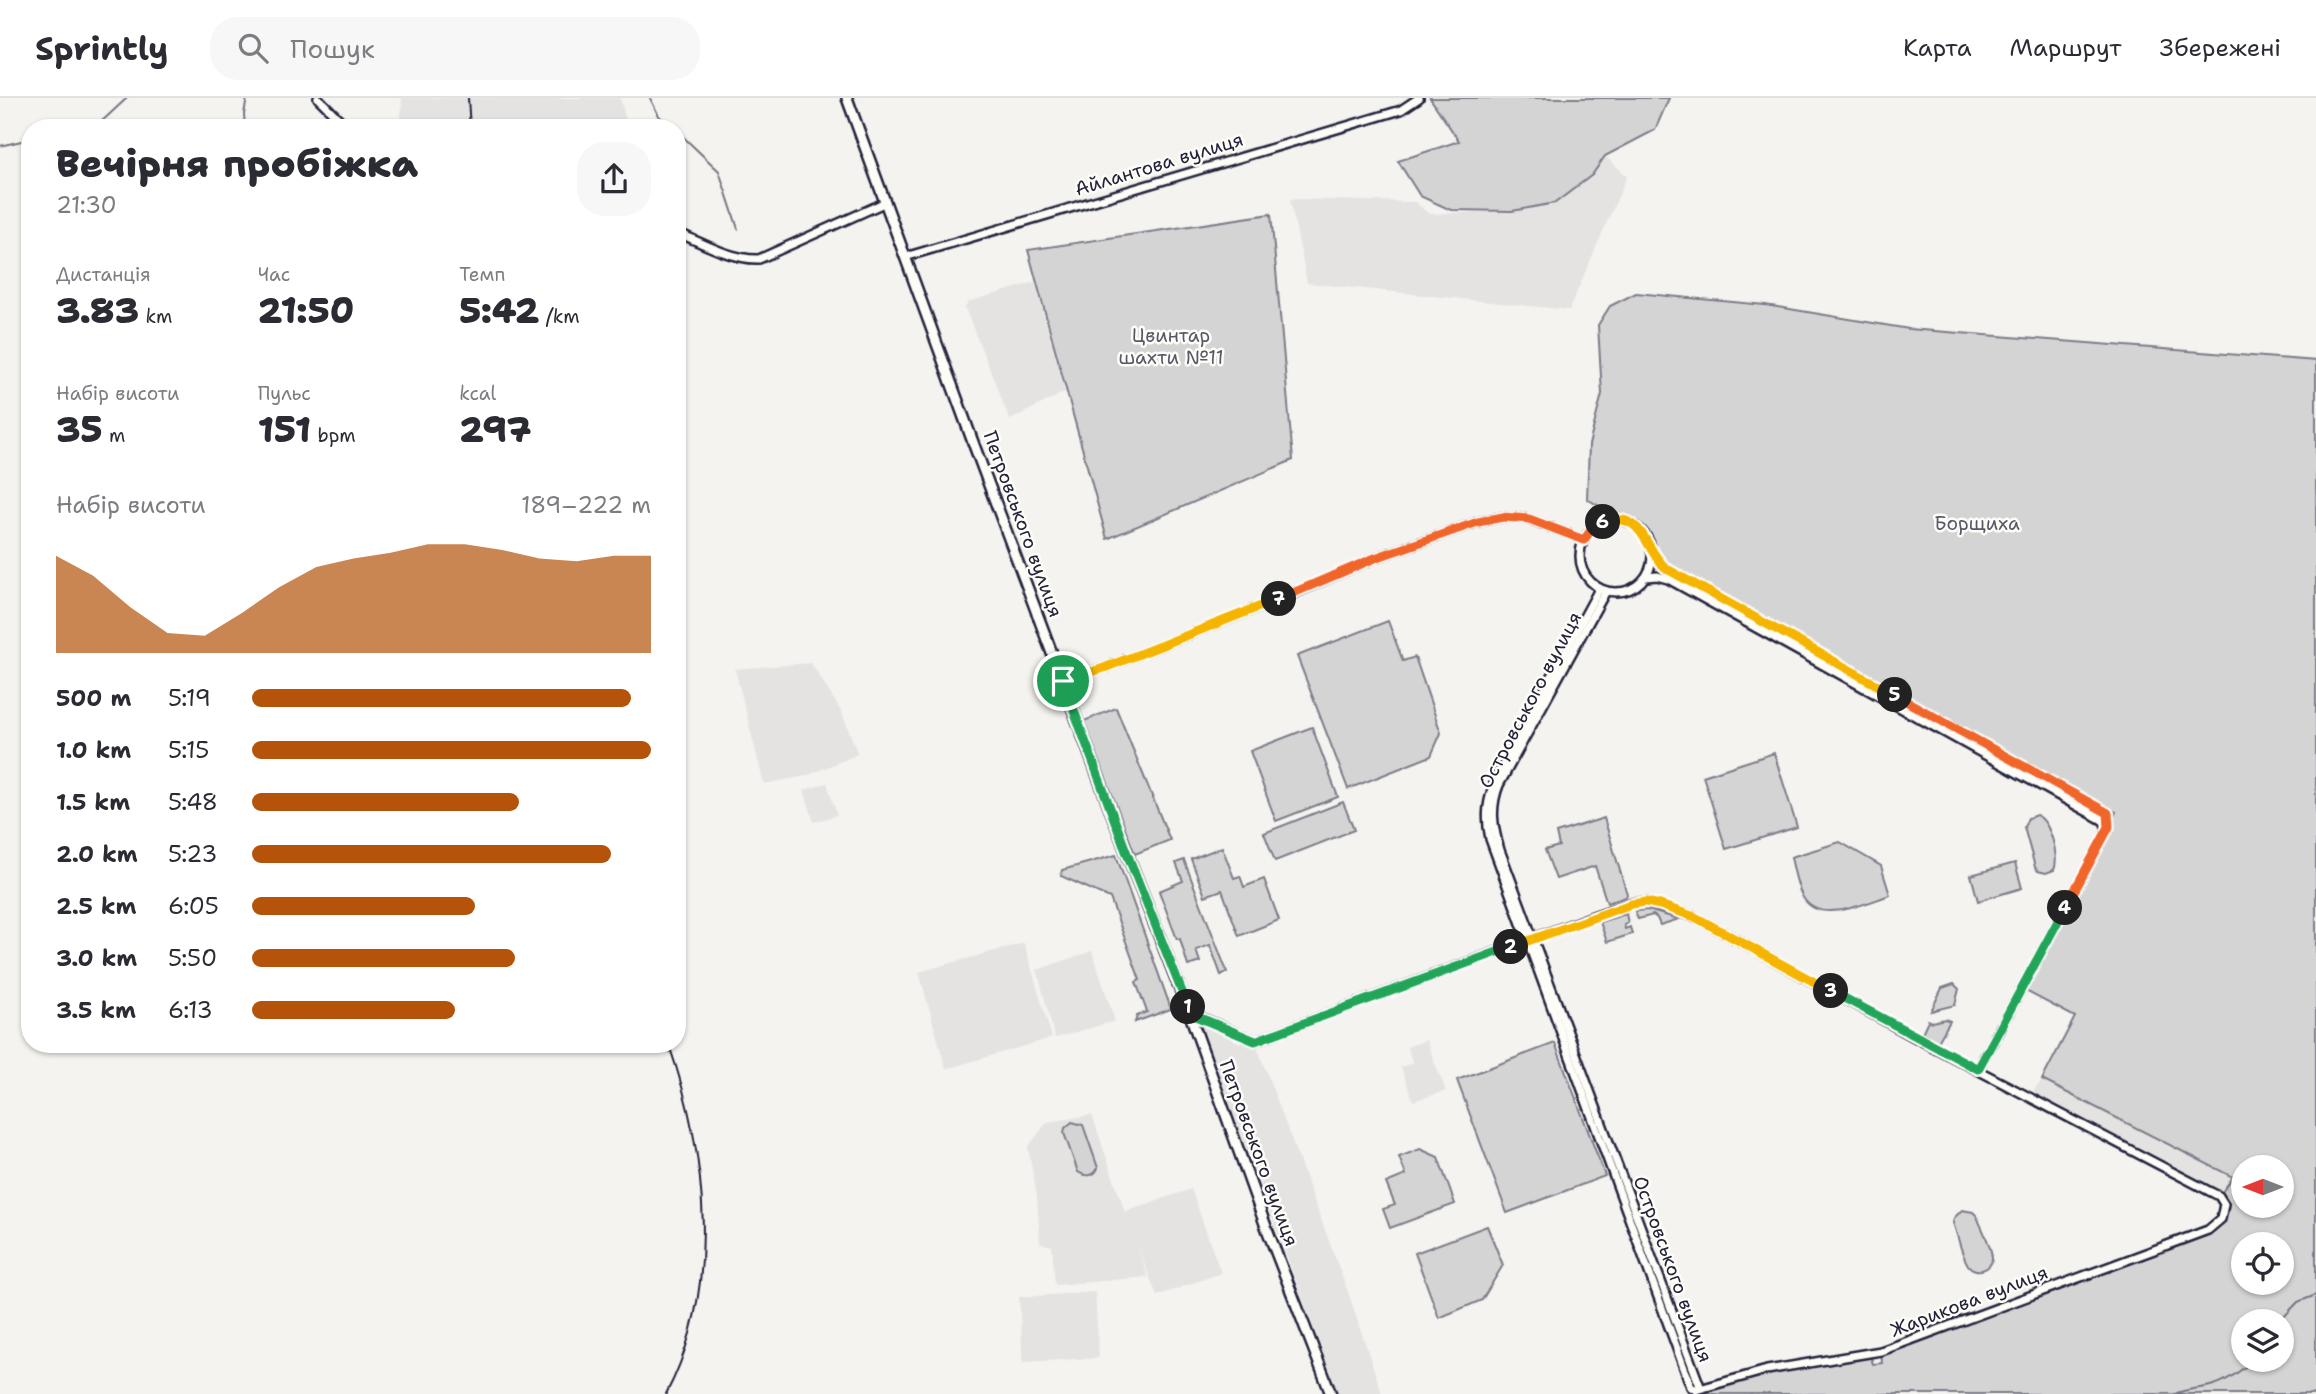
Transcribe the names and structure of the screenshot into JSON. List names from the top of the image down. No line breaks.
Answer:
{"streets":{"main road":["Петровського вулиця"],"street":["Айлантова вулиця","Островського вулиця","Жарикова вулиця"]},"crossings":[["Айлантова вулиця","Петровського вулиця"],["Островського вулиця","Жарикова вулиця"]],"parks":["Цвинтар шахти №11","Борщиха"],"north":"left","page":{"header":"Sprintly","search":"Пошук","nav":["Карта","Маршрут","Збережені"],"heading":["Вечірня пробіжка","21:30"],"stats":[["Дистанція","3.83 km"],["Час","21:50"],["Темп","5:42 /km"],["Набір висоти","35 m"],["Пульс","151 bpm"],["kcal","297"]],"chart":["Набір висоти","189–222 m"],"pins":["6","7","5","4","2","3","1"],"list":[{"name":"500 m","note":"5:19"},{"name":"1.0 km","note":"5:15"},{"name":"1.5 km","note":"5:48"},{"name":"2.0 km","note":"5:23"},{"name":"2.5 km","note":"6:05"},{"name":"3.0 km","note":"5:50"},{"name":"3.5 km","note":"6:13"}]}}
